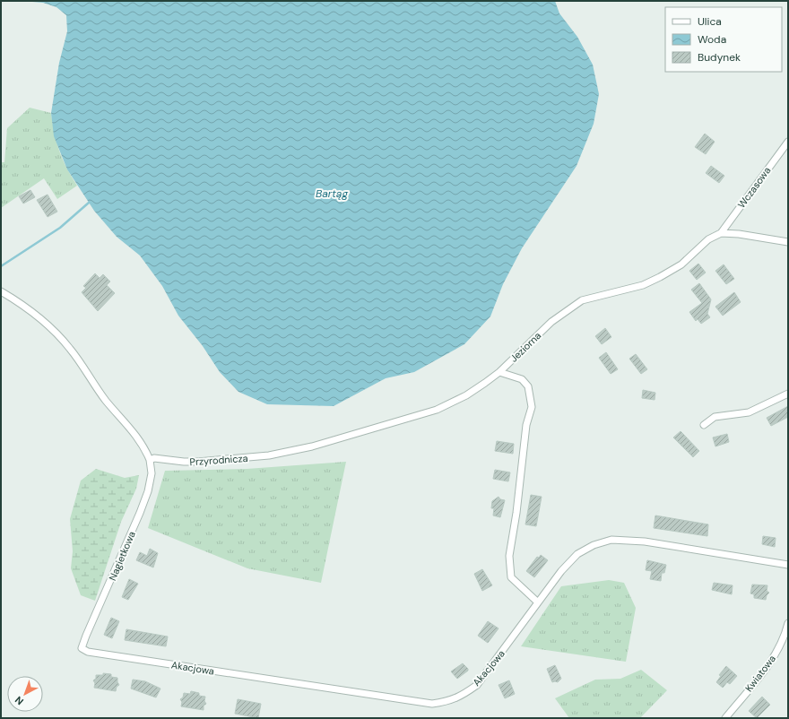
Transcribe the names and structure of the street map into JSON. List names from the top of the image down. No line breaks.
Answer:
{"streets":{"street":["Wczasowa","Jeziorna","Przyrodnicza","Nagietkowa","Akacjowa","Kwiatowa"]},"crossings":[["Wczasowa","Jeziorna"],["Jeziorna","Przyrodnicza"],["Jeziorna","Akacjowa"],["Przyrodnicza","Nagietkowa"],["Nagietkowa","Akacjowa"]],"water":["Bartąg"],"legend":["Ulica","Woda","Budynek"],"north":"bottom left"}
